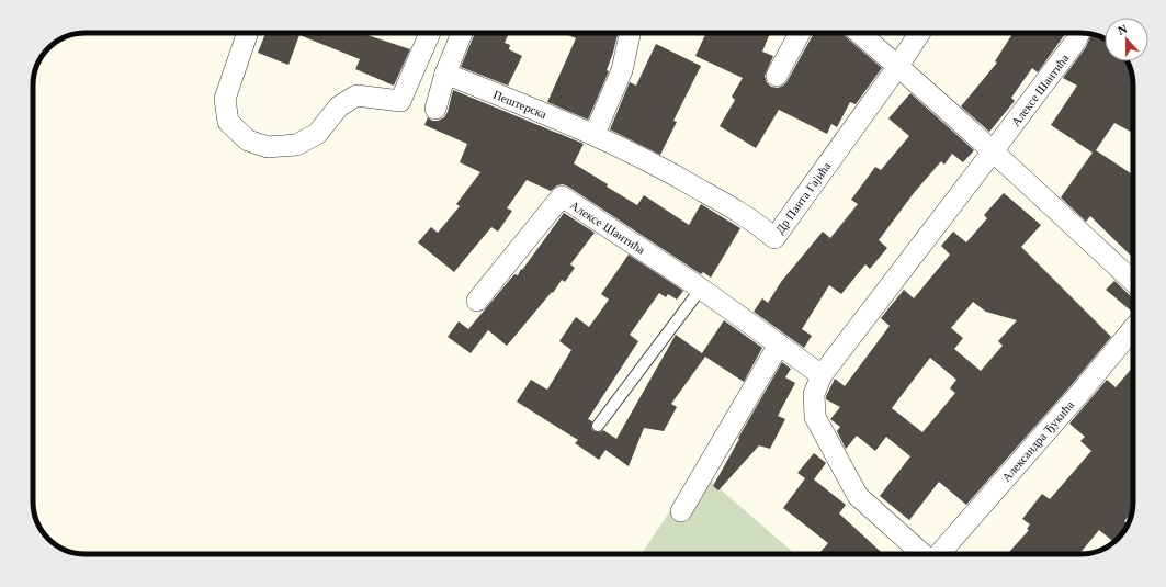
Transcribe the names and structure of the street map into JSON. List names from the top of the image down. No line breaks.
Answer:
{"streets":{"street":["Алексе Шантића","Пештерска","Др Панта Гајића","Александра Ђукића"]},"crossings":[["Алексе Шантића","Александра Ђукића"],["Пештерска","Др Панта Гајића"]],"north":"top"}
